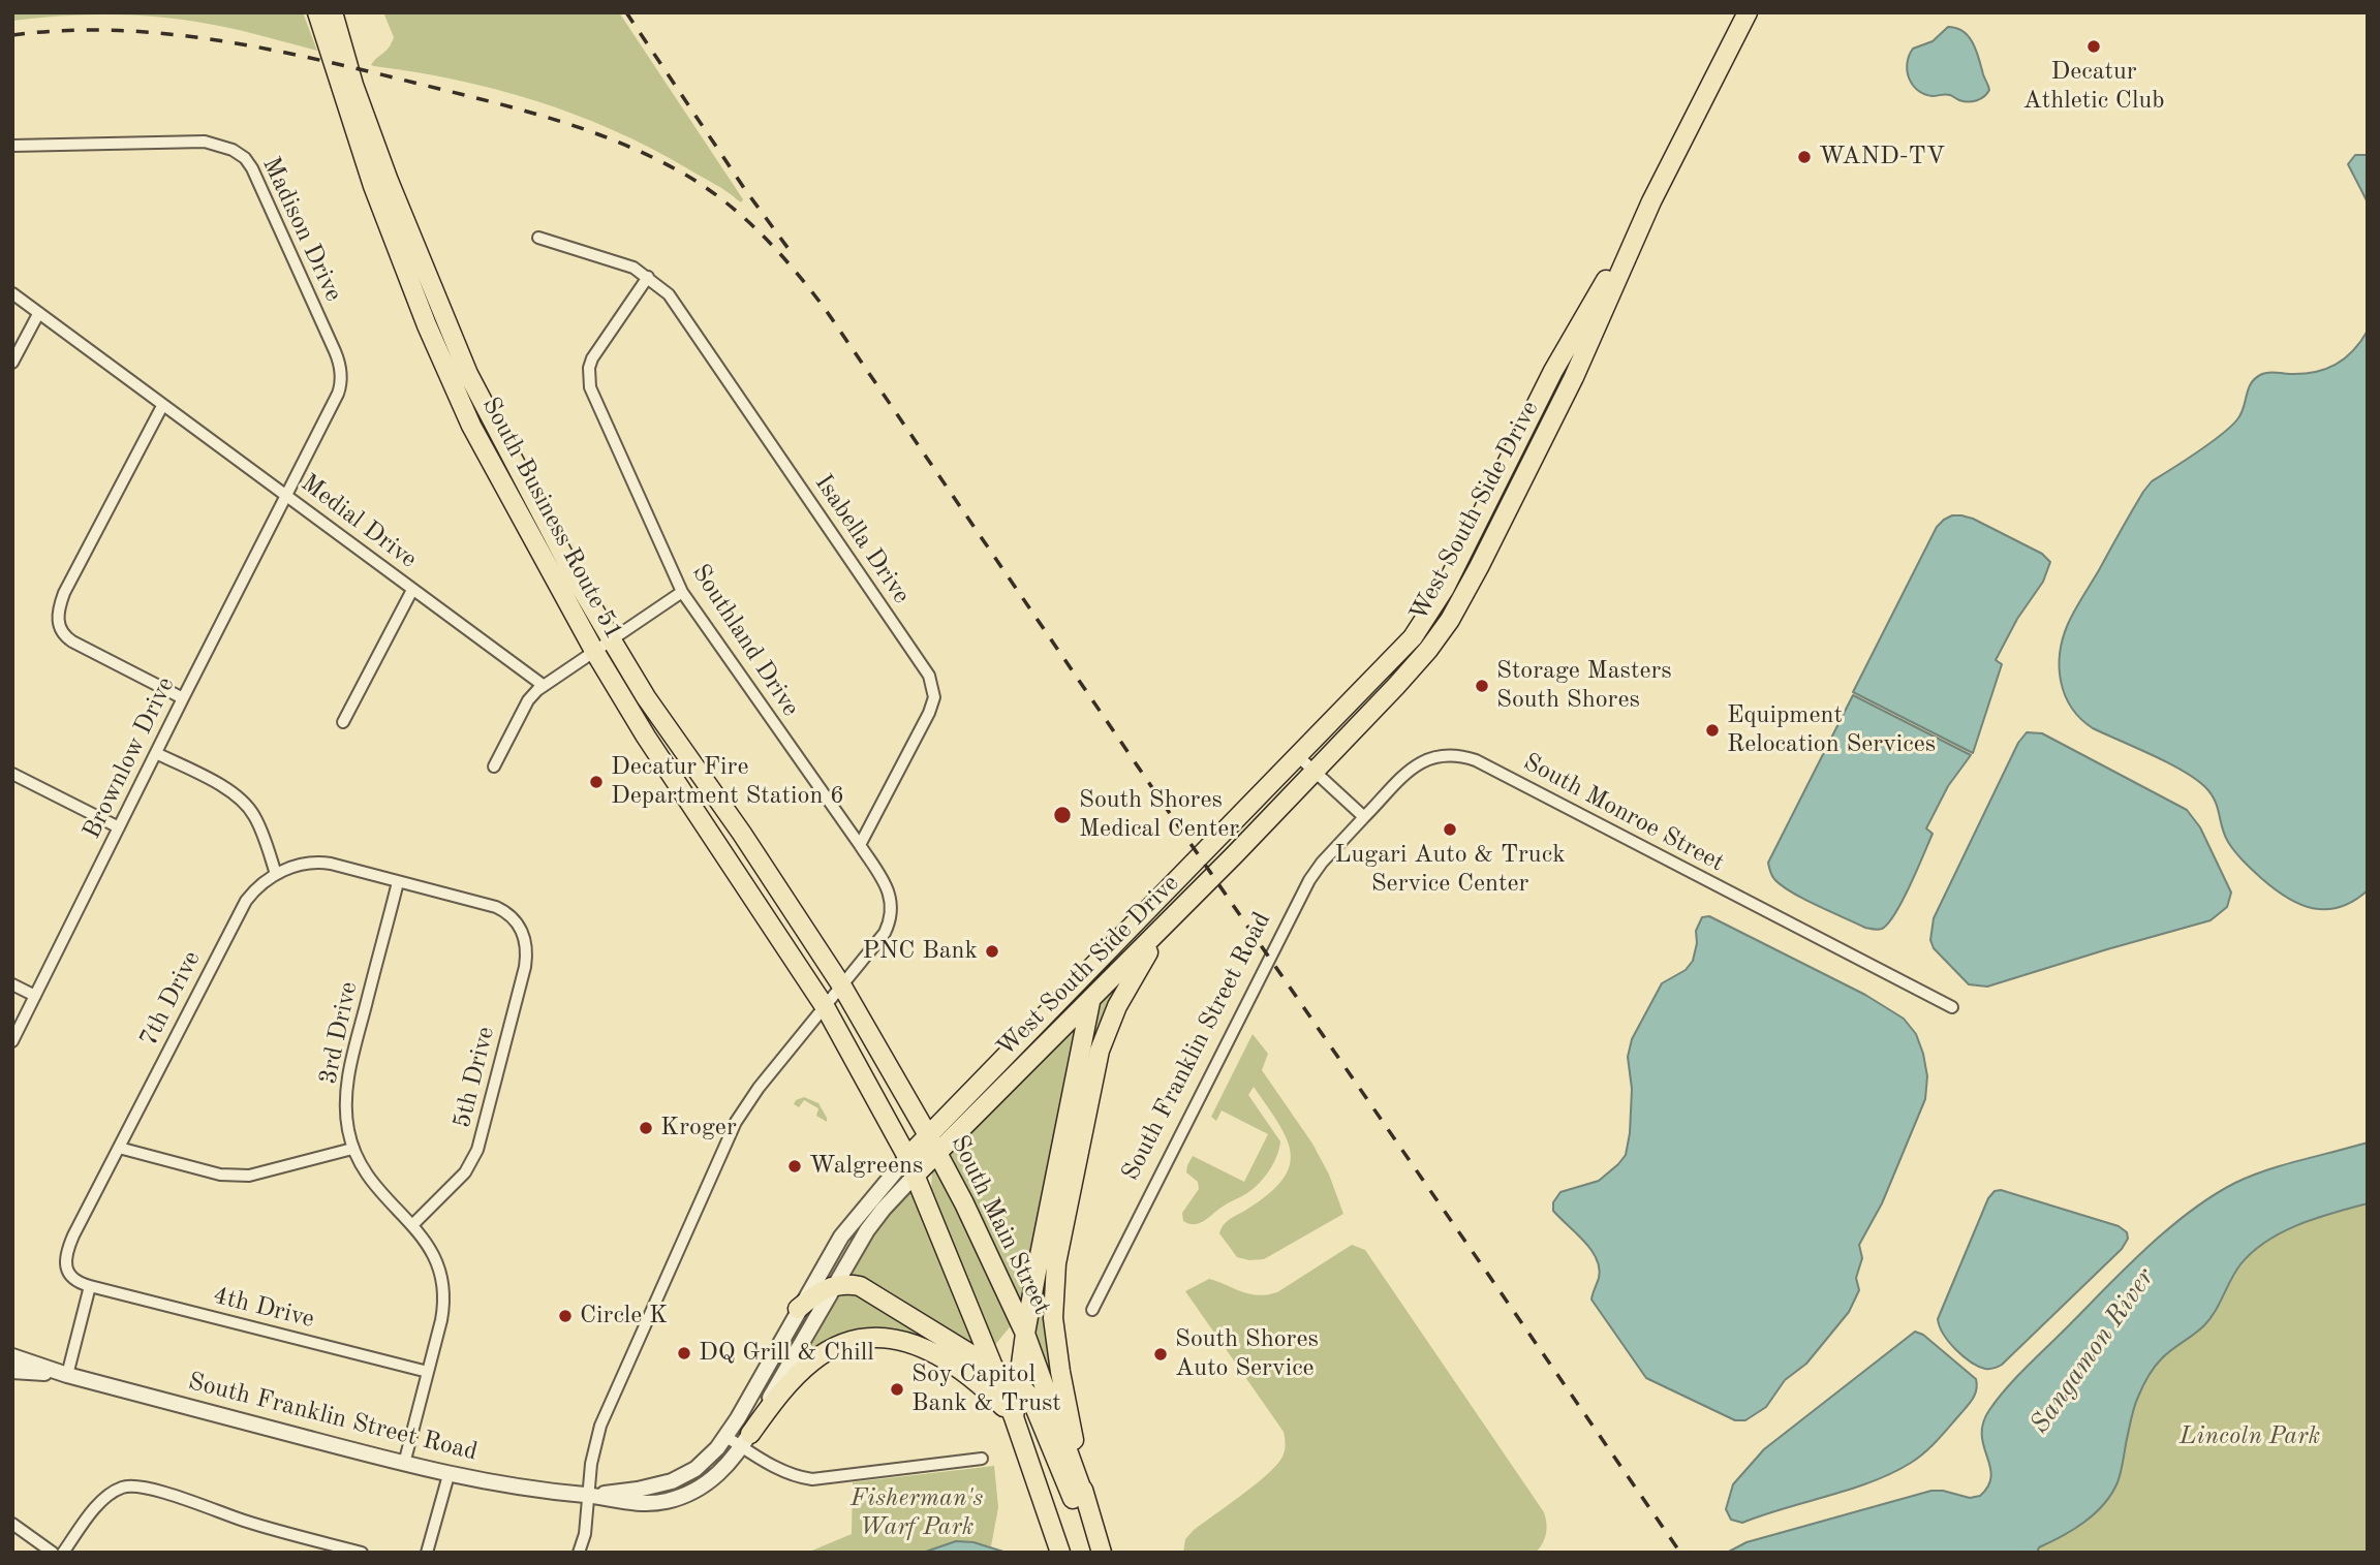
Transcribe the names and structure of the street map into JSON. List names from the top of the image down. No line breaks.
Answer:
{"streets":{"main road":["West South Side Drive","South Business Route 51","South Franklin Street Road","South Main Street"],"street":["Madison Drive","Medial Drive","Isabella Drive","Southland Drive","Brownlow Drive","South Monroe Street","7th Drive","3rd Drive","5th Drive","4th Drive"]},"crossings":[["Madison Drive","Medial Drive"],["Madison Drive","Brownlow Drive"],["West South Side Drive","South Franklin Street Road"],["West South Side Drive","South Main Street"],["South Business Route 51","Southland Drive"],["South Business Route 51","South Main Street"],["Medial Drive","Brownlow Drive"],["Isabella Drive","Southland Drive"],["Southland Drive","South Franklin Street Road"],["Southland Drive","South Main Street"],["South Monroe Street","South Franklin Street Road"],["7th Drive","3rd Drive"],["7th Drive","5th Drive"],["7th Drive","4th Drive"],["3rd Drive","South Franklin Street Road"],["3rd Drive","5th Drive"],["3rd Drive","4th Drive"],["South Franklin Street Road","South Main Street"]],"water":["Sangamon River"],"parks":["Lincoln Park","Fisherman's Warf Park"],"places":["Decatur Athletic Club","WAND-TV","Storage Masters South Shores","Equipment Relocation Services","Decatur Fire Department Station 6","South Shores Medical Center","Lugari Auto & Truck Service Center","PNC Bank","Kroger","Walgreens","Circle K","DQ Grill & Chill","South Shores Auto Service","Soy Capitol Bank & Trust"]}
